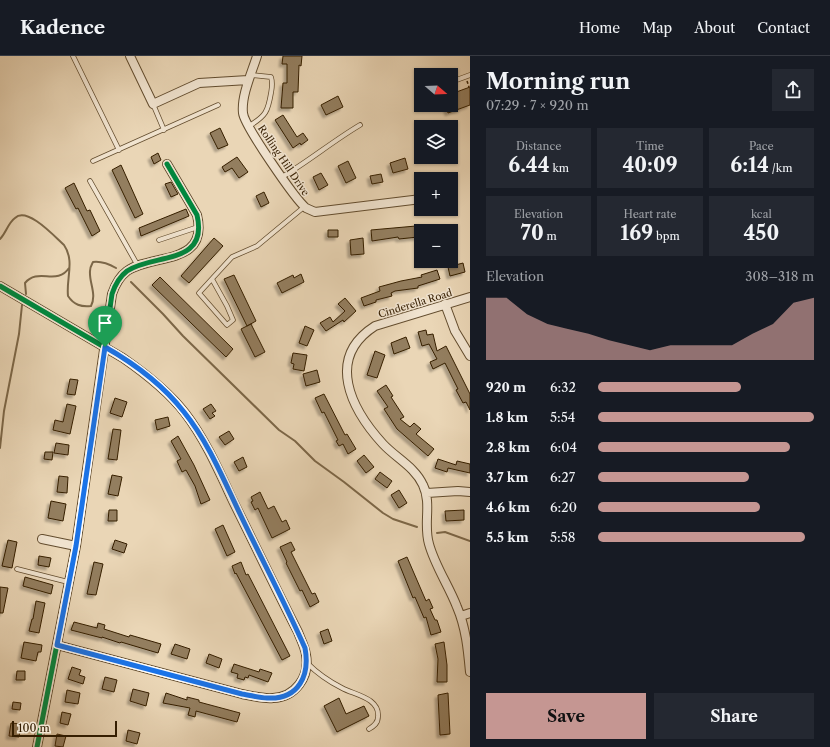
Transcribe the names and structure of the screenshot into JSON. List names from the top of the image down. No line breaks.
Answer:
{"streets":{"street":["Rolling Hill Drive","Cinderella Road"]},"scale_bar":"100 m","north":"right","page":{"header":"Kadence","nav":["Home","Map","About","Contact"],"heading":["Morning run","07:29 · 7 × 920 m"],"map_buttons":["+","−"],"stats":[["Distance","6.44 km"],["Time","40:09"],["Pace","6:14 /km"],["Elevation","70 m"],["Heart rate","169 bpm"],["kcal","450"]],"chart":["Elevation","308–318 m"],"list":[{"name":"920 m","note":"6:32"},{"name":"1.8 km","note":"5:54"},{"name":"2.8 km","note":"6:04"},{"name":"3.7 km","note":"6:27"},{"name":"4.6 km","note":"6:20"},{"name":"5.5 km","note":"5:58"}],"buttons":["Save","Share"],"scale":"100 m"}}
